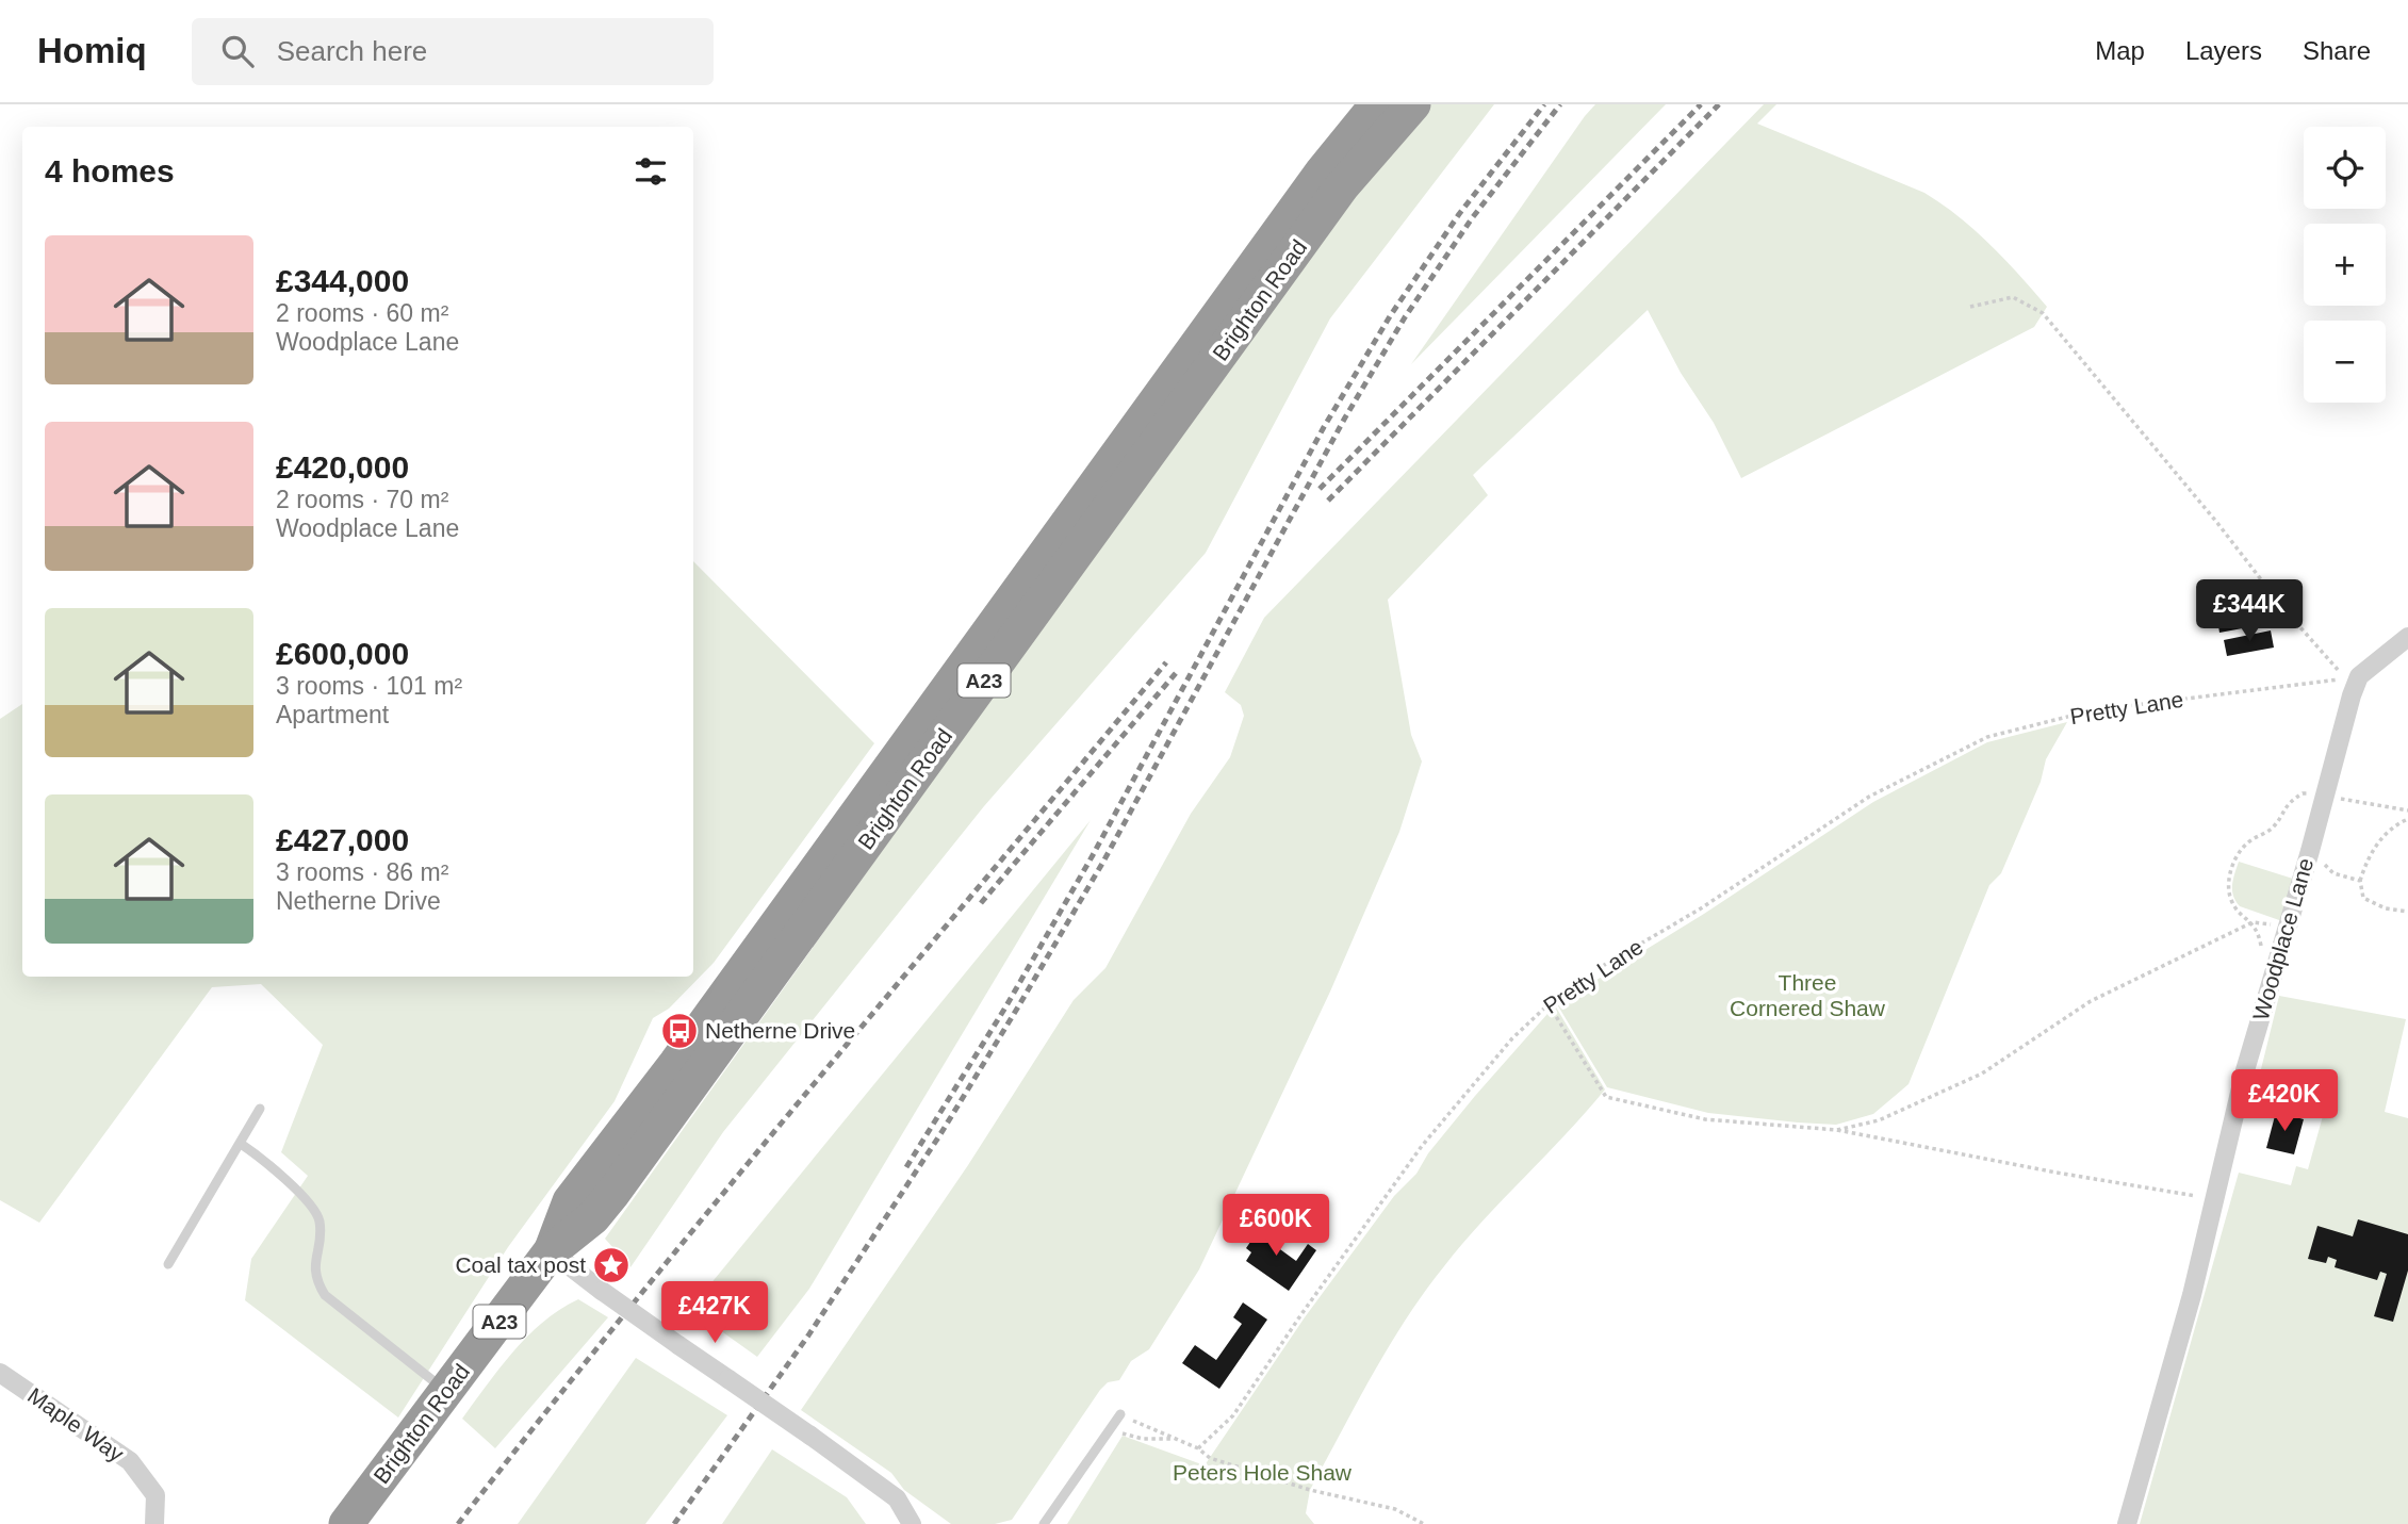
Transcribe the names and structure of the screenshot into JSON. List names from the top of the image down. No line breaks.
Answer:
{"streets":{"highway":["Brighton Road","A23"],"street":["Woodplace Lane","Maple Way"],"path":["Pretty Lane"]},"parks":["Three Cornered Shaw","Peters Hole Shaw"],"places":{"bus stop":["Netherne Drive"],"place":["Coal tax post"]},"page":{"header":"Homiq","search":"Search here","nav":["Map","Layers","Share"],"map_buttons":["+","−"],"heading":"4 homes","list":[{"name":"£344,000","note":"2 rooms · 60 m² · Woodplace Lane"},{"name":"£420,000","note":"2 rooms · 70 m² · Woodplace Lane"},{"name":"£600,000","note":"3 rooms · 101 m² · Apartment"},{"name":"£427,000","note":"3 rooms · 86 m² · Netherne Drive"}],"price":["£344K","£420K","£600K","£427K"]}}
